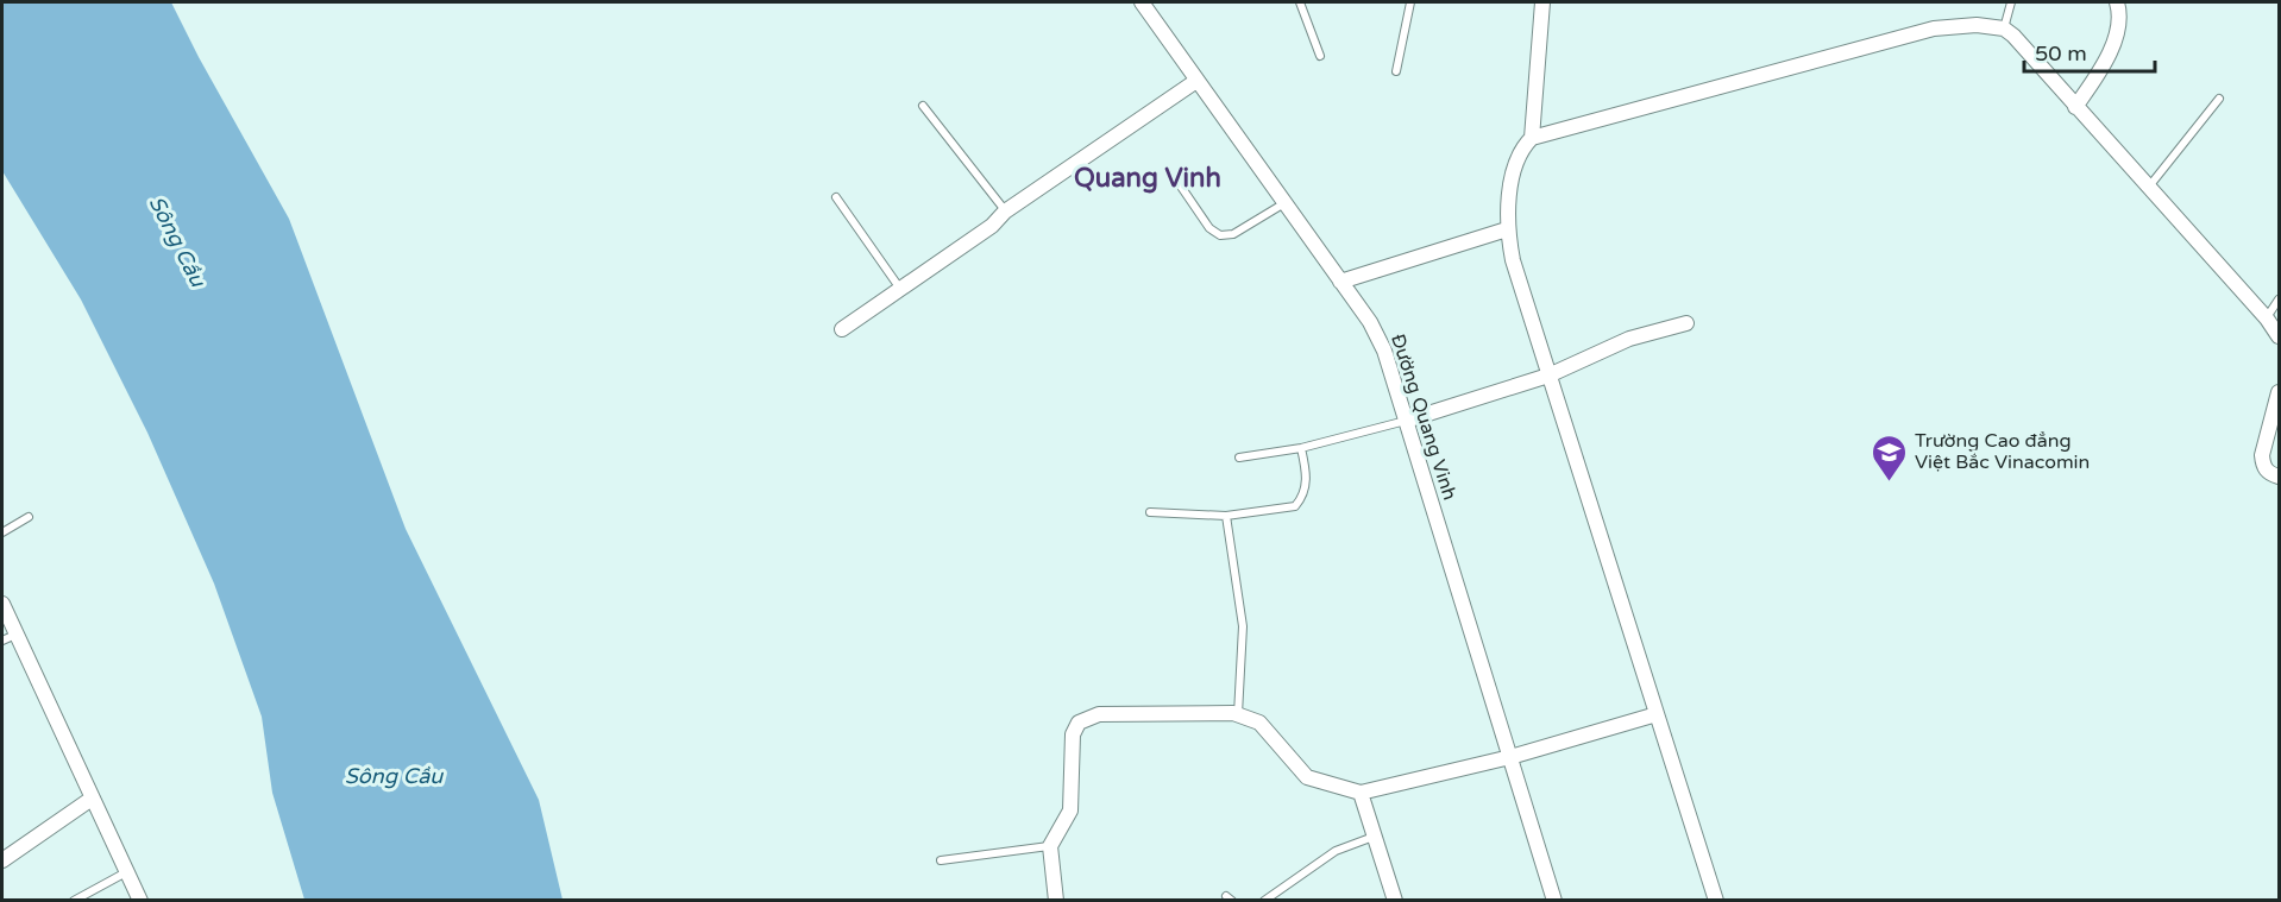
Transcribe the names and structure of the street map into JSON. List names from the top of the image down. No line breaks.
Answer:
{"streets":{"street":["Đường Quang Vinh"]},"districts":["Quang Vinh"],"water":["Sông Cầu"],"places":{"school or university":["Trường Cao đẳng Việt Bắc Vinacomin"]},"scale_bar":"50 m"}
